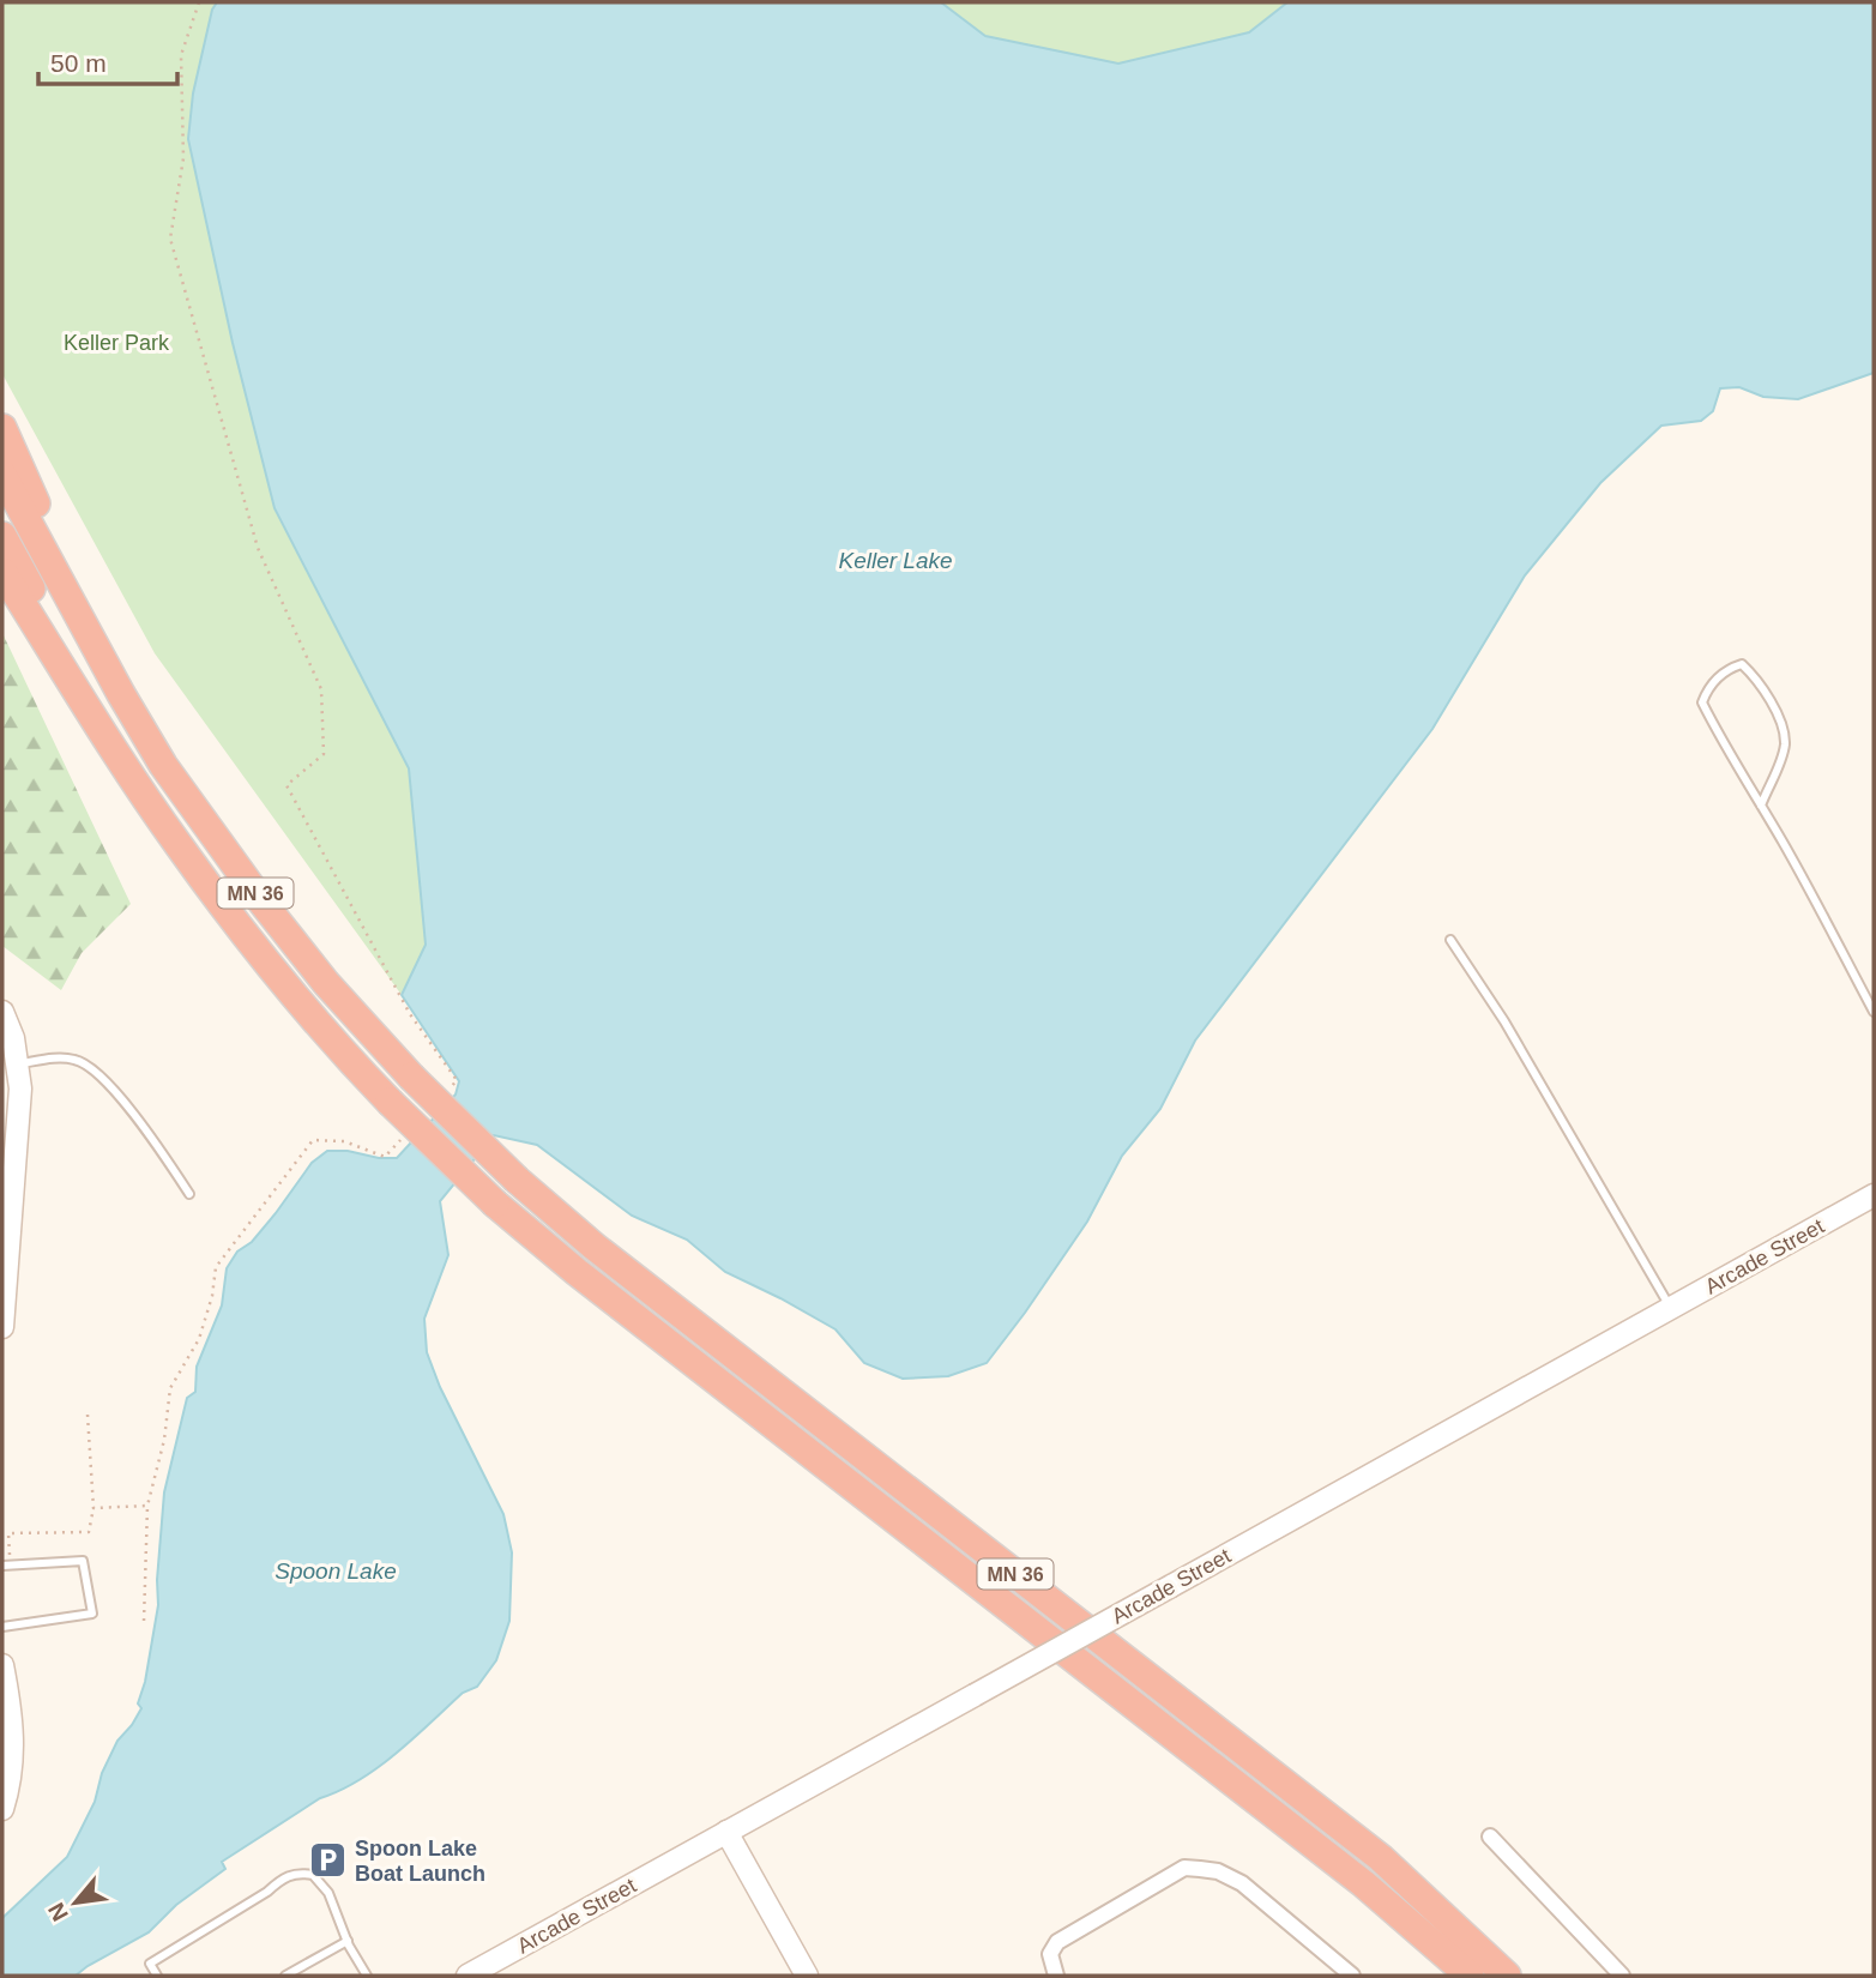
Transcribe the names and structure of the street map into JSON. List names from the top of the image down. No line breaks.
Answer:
{"streets":{"highway":["MN 36"],"street":["Arcade Street"]},"water":["Keller Lake","Spoon Lake"],"parks":["Keller Park"],"places":{"parking":["Spoon Lake Boat Launch"]},"scale_bar":"50 m","north":"bottom left"}
